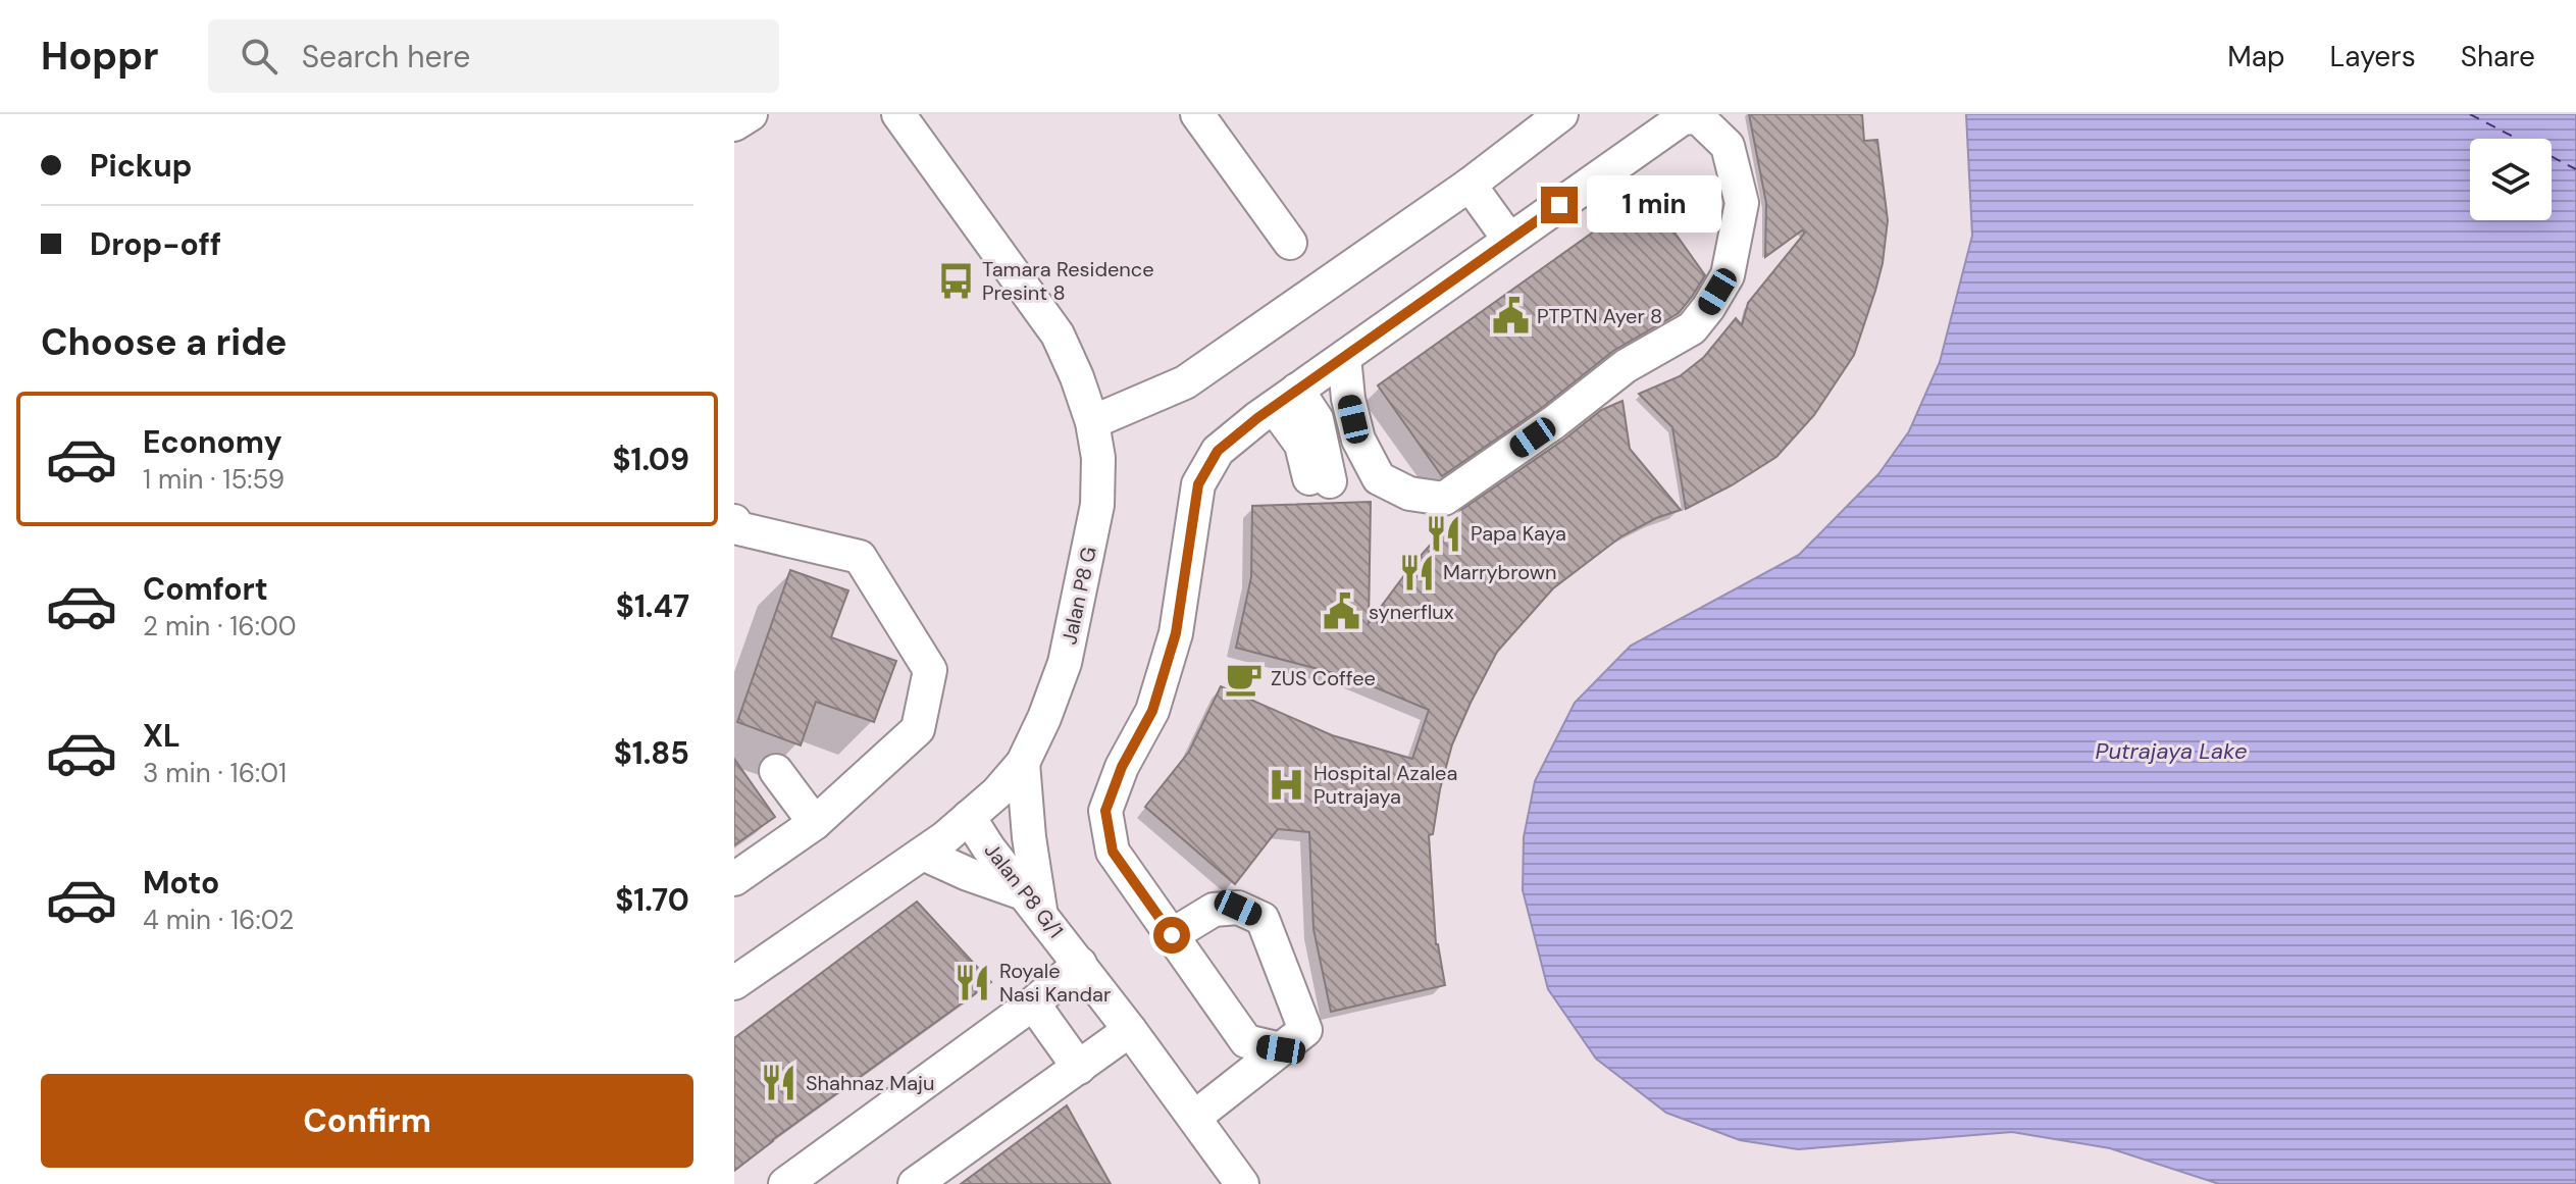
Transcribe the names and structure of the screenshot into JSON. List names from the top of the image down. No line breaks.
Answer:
{"streets":{"street":["Jalan P8 G","Jalan P8 G/1"]},"crossings":[["Jalan P8 G","Jalan P8 G/1"]],"water":["Putrajaya Lake"],"places":{"bus stop":["Tamara Residence Presint 8"],"public building":["PTPTN Ayer 8","synerflux"],"restaurant":["Papa Kaya","Marrybrown","Royale Nasi Kandar","Shahnaz Maju"],"cafe":["ZUS Coffee"],"hospital":["Hospital Azalea Putrajaya"]},"page":{"header":"Hoppr","search":"Search here","nav":["Map","Layers","Share"],"banner":["Pickup","Drop-off"],"bubble":"1 min","heading":"Choose a ride","list":[{"name":"Economy","note":"1 min · 15:59","value":"$1.09"},{"name":"Comfort","note":"2 min · 16:00","value":"$1.47"},{"name":"XL","note":"3 min · 16:01","value":"$1.85"},{"name":"Moto","note":"4 min · 16:02","value":"$1.70"}],"buttons":"Confirm"}}
